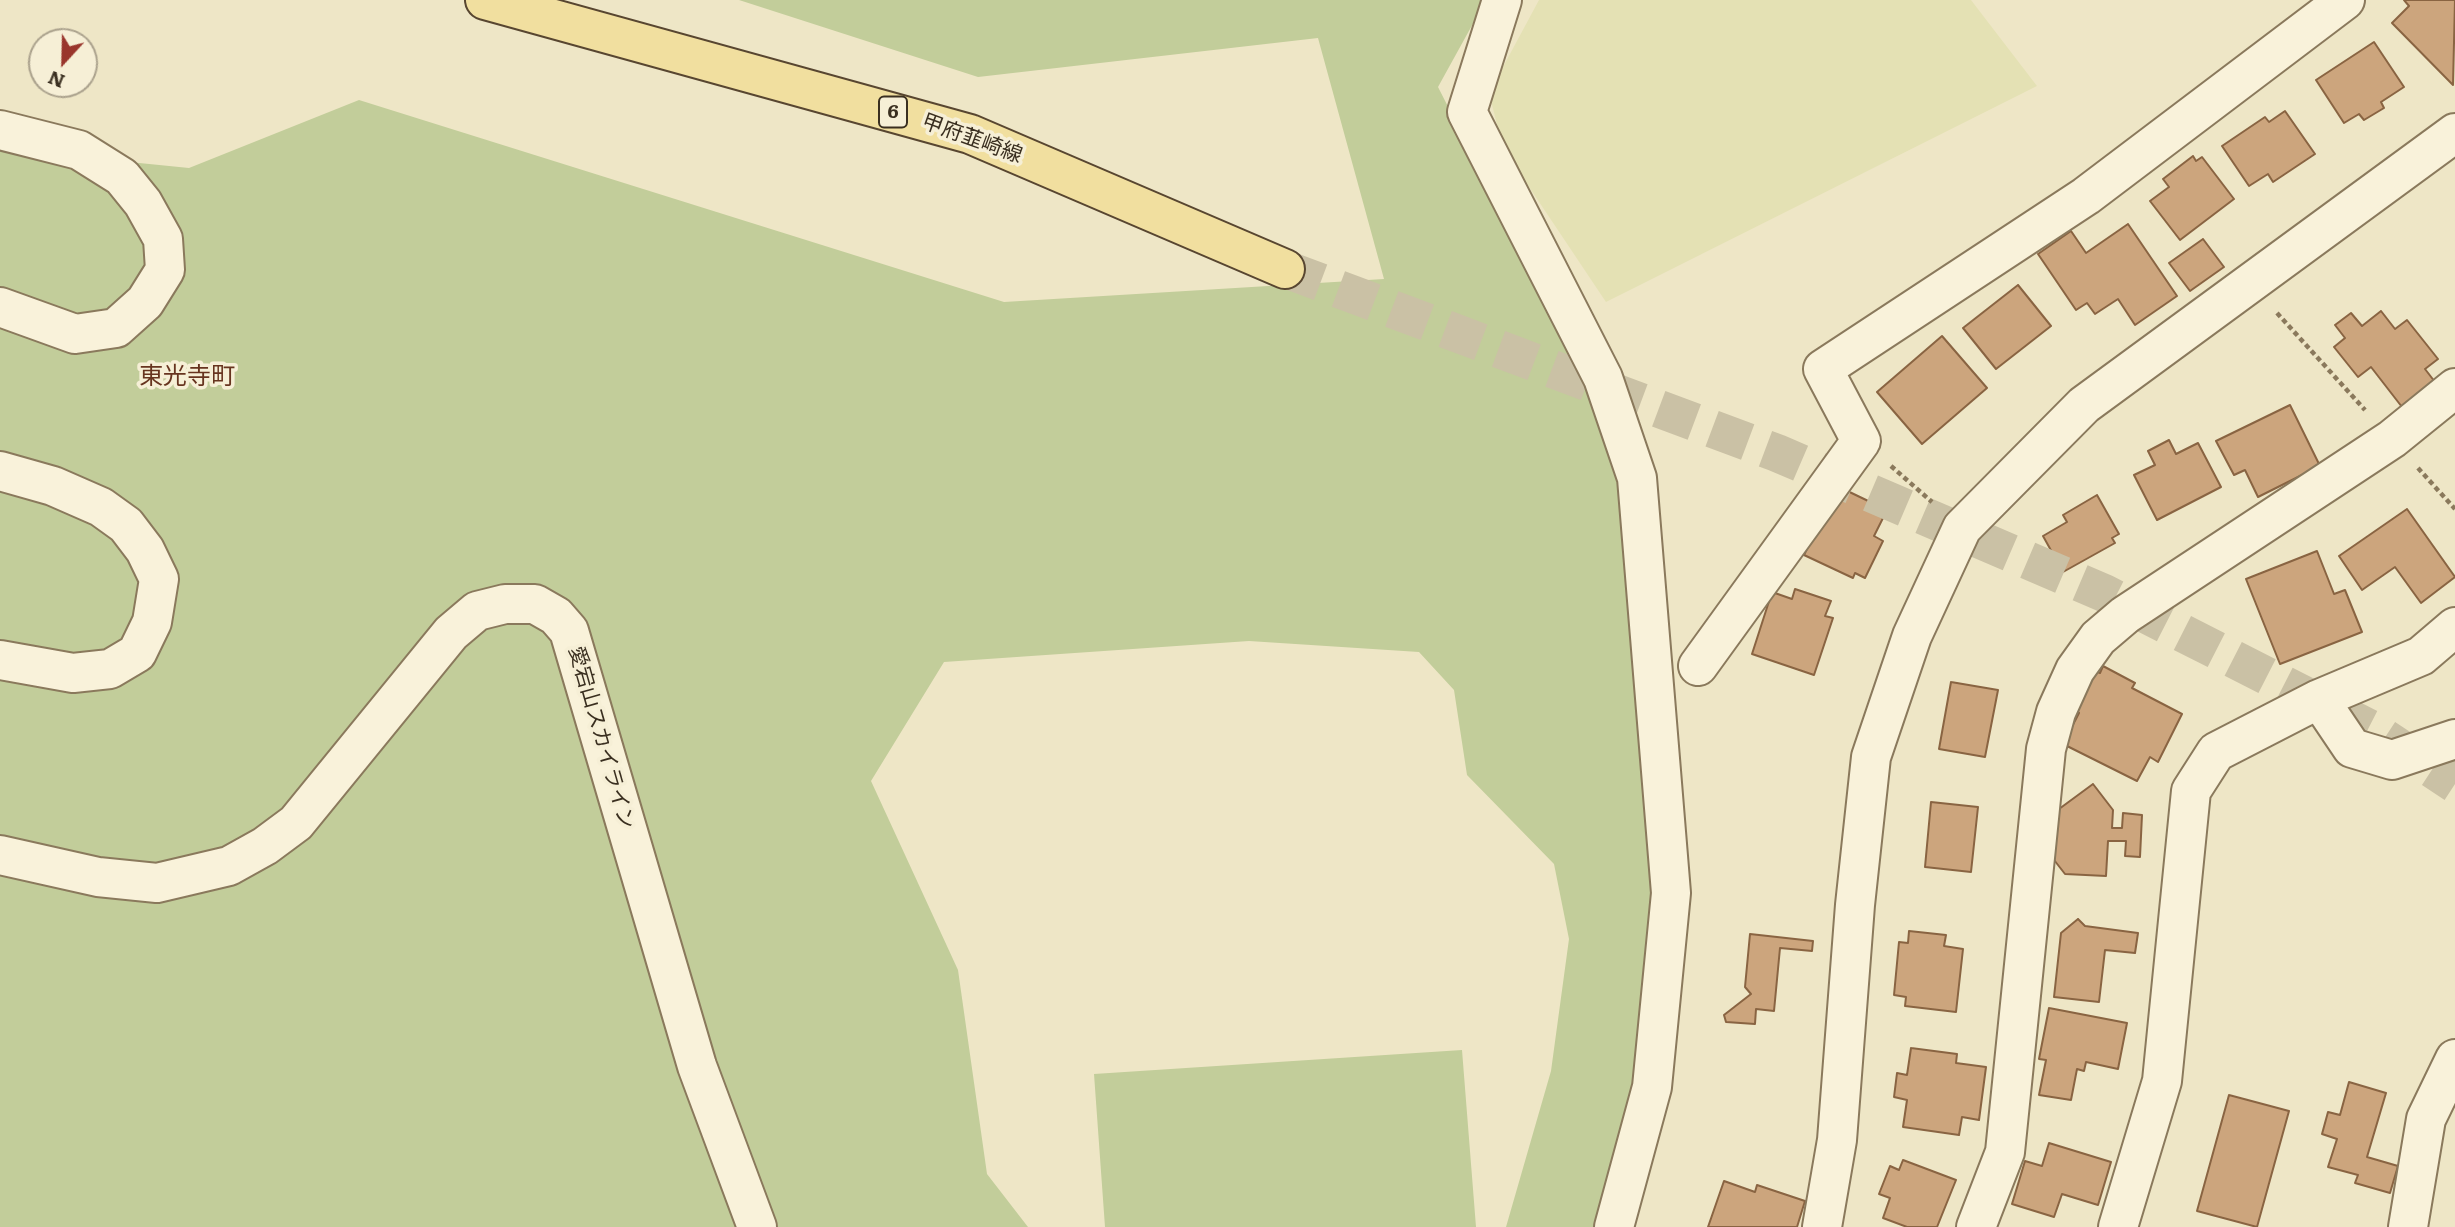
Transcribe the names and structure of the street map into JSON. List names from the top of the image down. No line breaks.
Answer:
{"streets":{"main road":["6","甲府韮崎線"],"street":["愛宕山スカイライン"]},"districts":["東光寺町"],"north":"bottom"}
